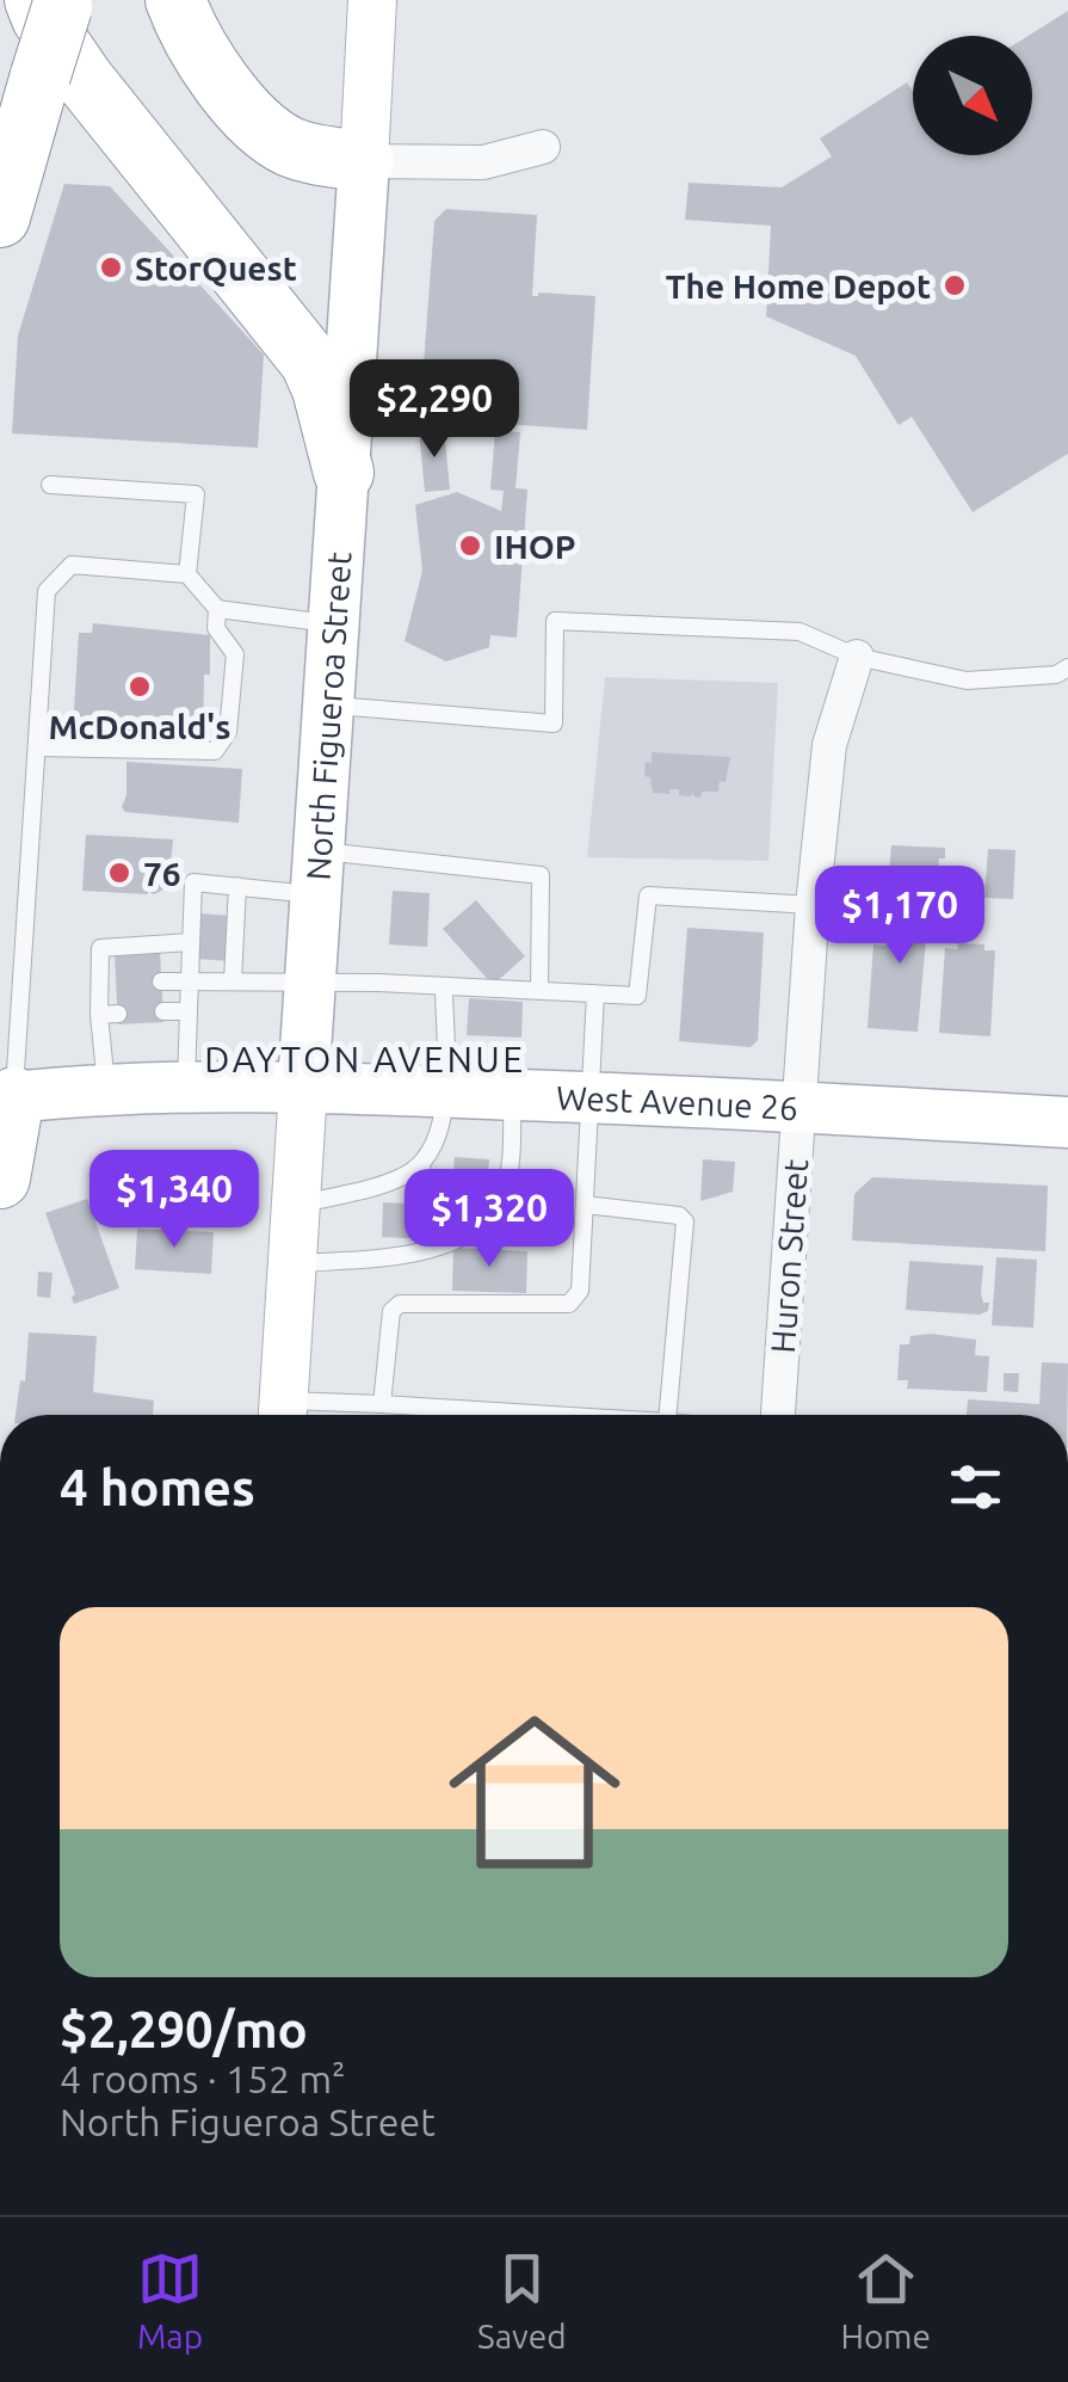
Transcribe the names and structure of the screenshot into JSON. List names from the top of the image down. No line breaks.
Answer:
{"streets":{"main road":["North Figueroa Street","West Avenue 26"],"street":["Huron Street"]},"crossings":[["North Figueroa Street","West Avenue 26"],["West Avenue 26","Huron Street"]],"districts":["DAYTON AVENUE"],"places":["StorQuest","The Home Depot","IHOP","McDonald's","76"],"north":"bottom right","page":{"price":["$2,290","$1,170","$1,340","$1,320"],"heading":"4 homes","list":[{"name":"$2,290/mo","note":"4 rooms · 152 m² · North Figueroa Street"}],"tabs":["Map","Saved","Home"]}}
